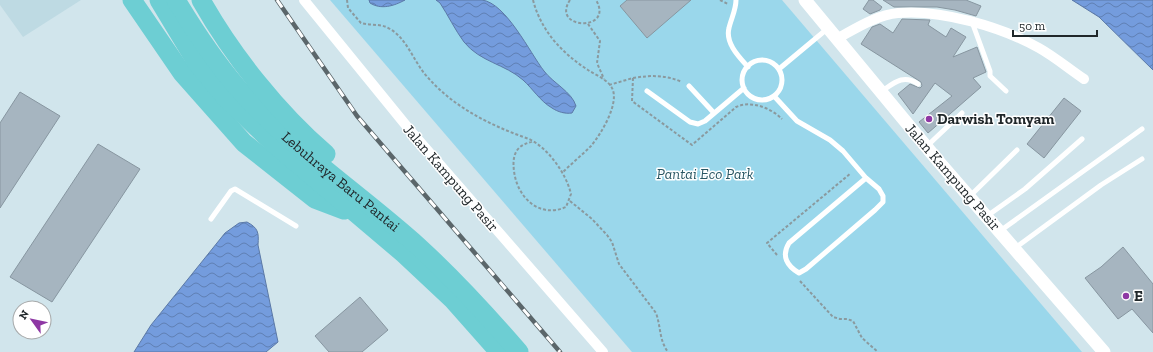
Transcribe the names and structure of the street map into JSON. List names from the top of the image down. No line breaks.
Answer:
{"streets":{"highway":["Lebuhraya Baru Pantai"],"street":["Jalan Kampung Pasir"]},"parks":["Pantai Eco Park"],"places":["Darwish Tomyam","E"],"scale_bar":"50 m","north":"top left"}
